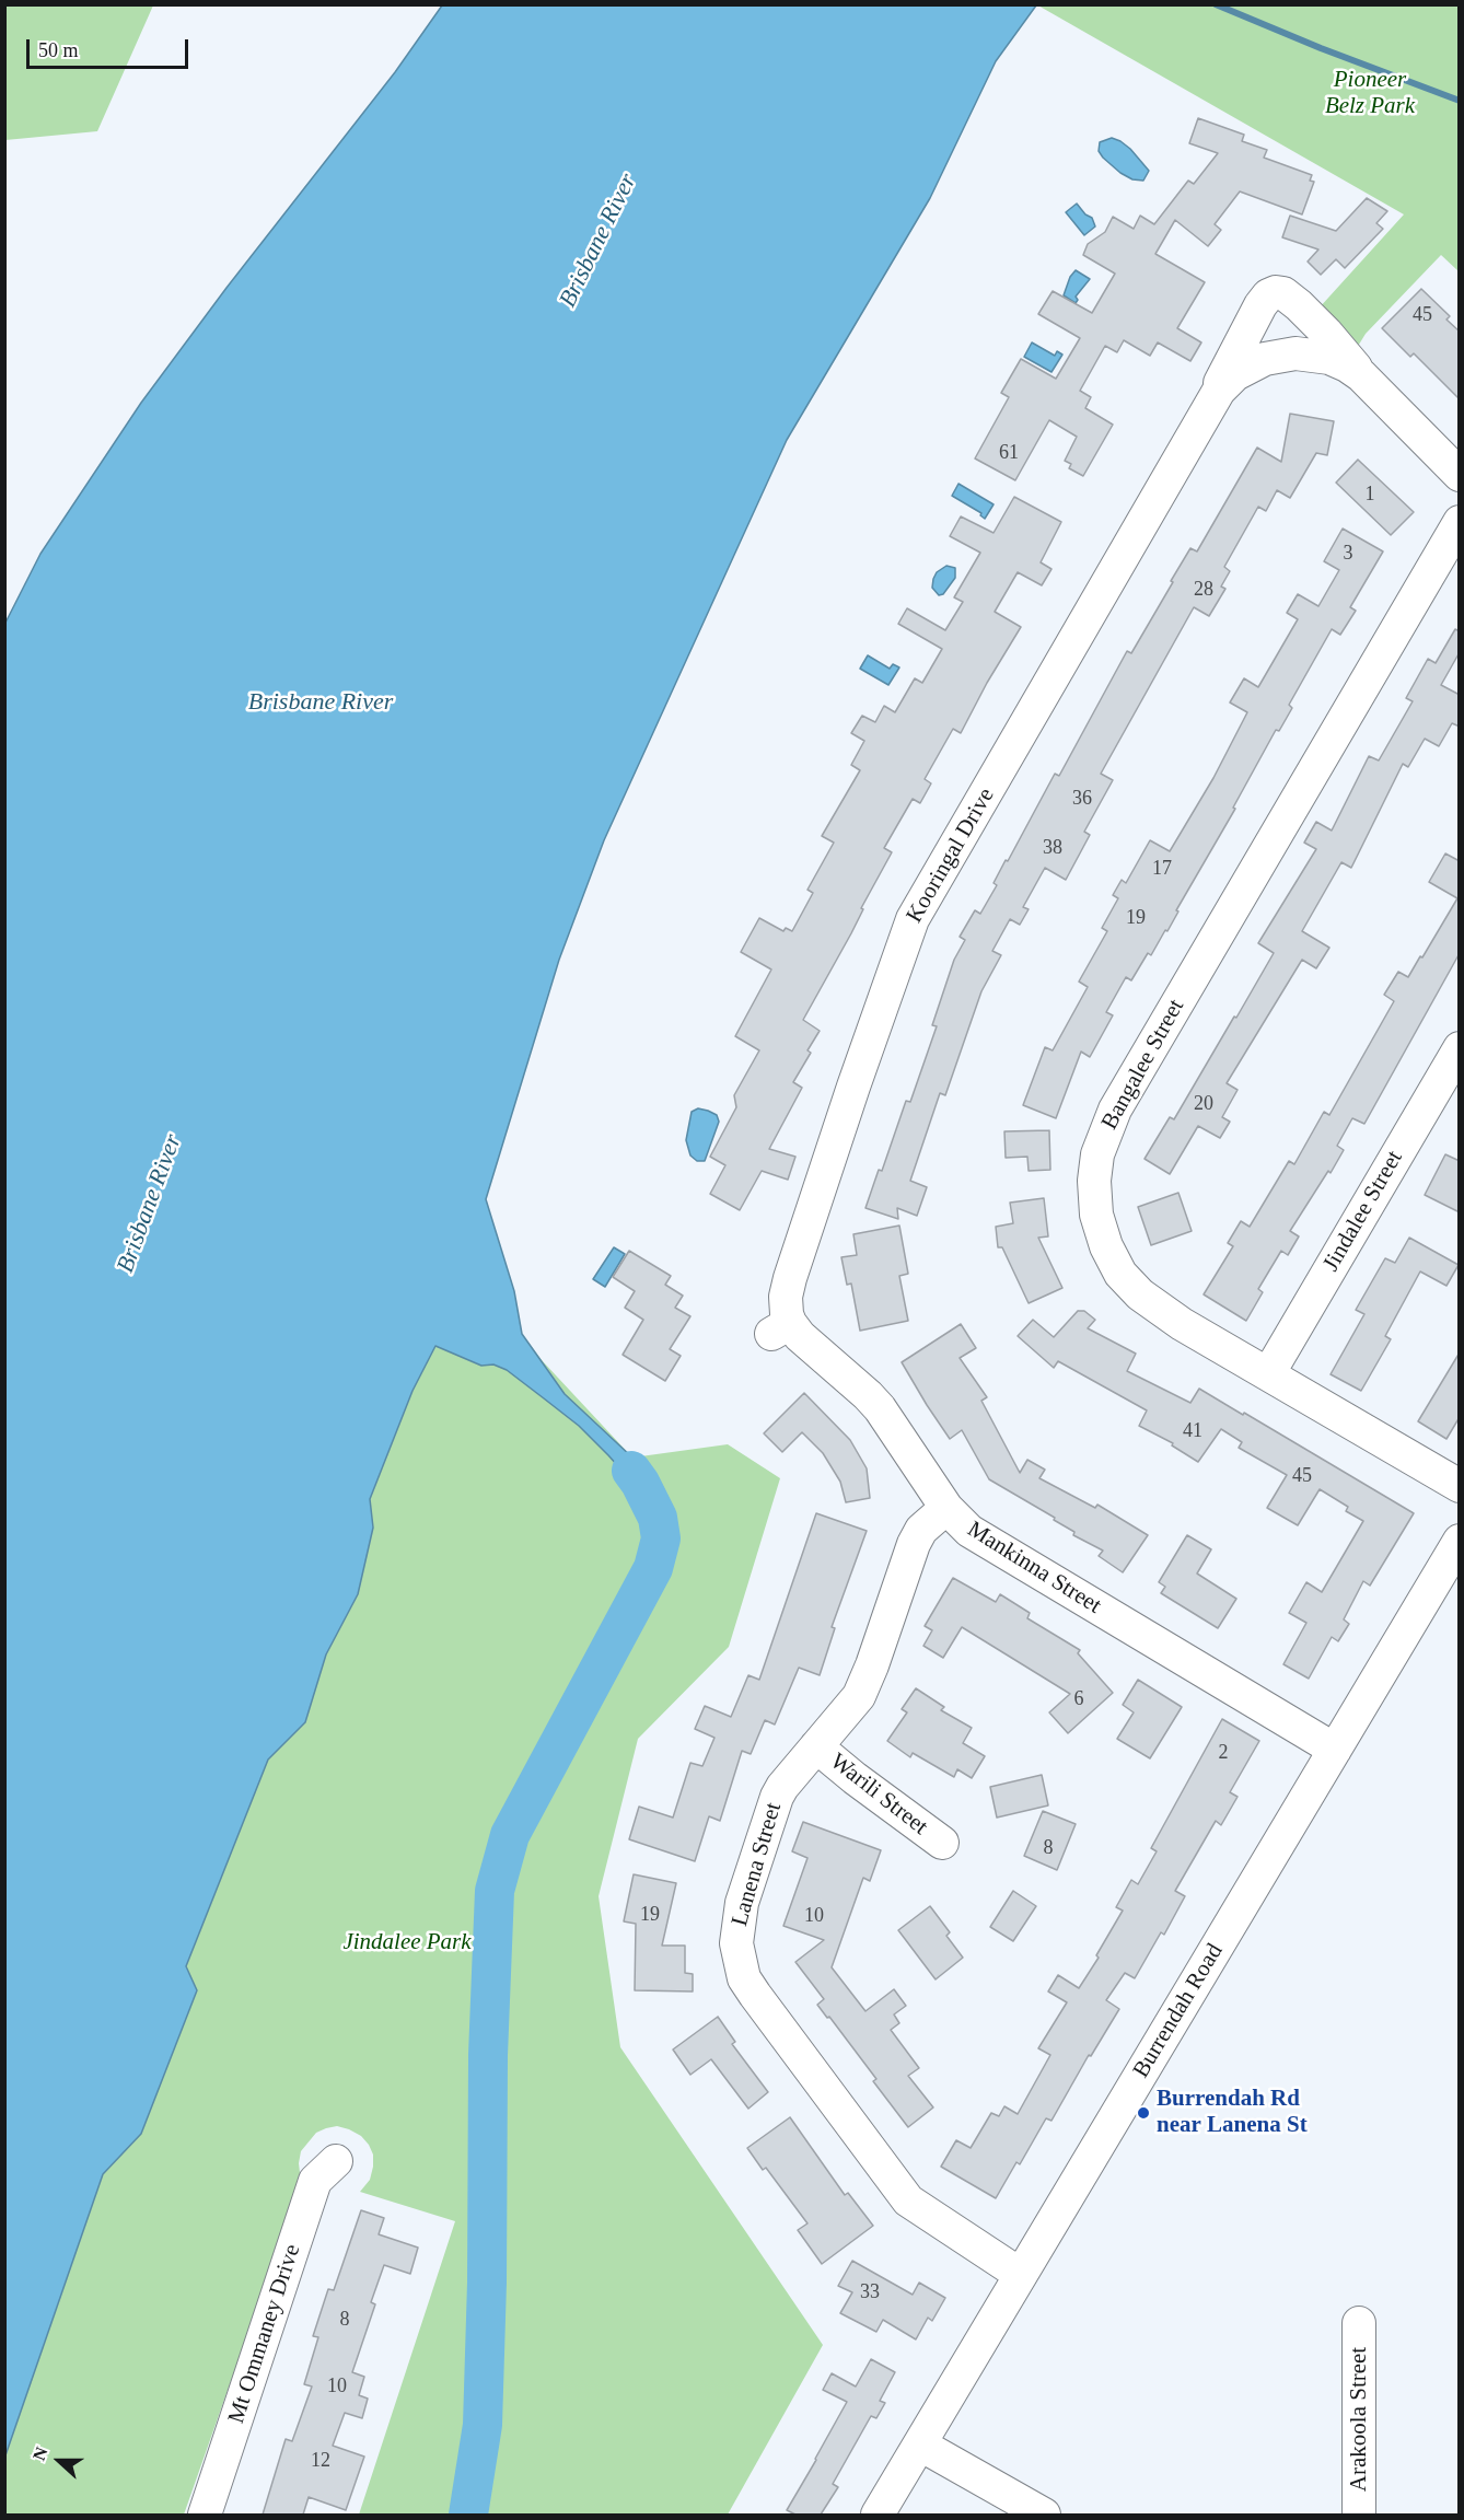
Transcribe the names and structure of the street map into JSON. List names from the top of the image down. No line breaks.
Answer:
{"streets":{"street":["Kooringal Drive","Bangalee Street","Jindalee Street","Mankinna Street","Warili Street","Lanena Street","Burrendah Road","Mt Ommaney Drive","Arakoola Street"]},"crossings":[["Kooringal Drive","Mankinna Street"],["Bangalee Street","Jindalee Street"],["Mankinna Street","Lanena Street"],["Mankinna Street","Burrendah Road"],["Warili Street","Lanena Street"],["Lanena Street","Burrendah Road"]],"water":["Brisbane River"],"parks":["Pioneer Belz Park","Jindalee Park"],"places":["Burrendah Rd near Lanena St"],"house_numbers":["45","61","1","3","28","36","38","17","19","20","41","45","6","2","8","19","10","33","8","10","12"],"scale_bar":"50 m","north":"left"}
